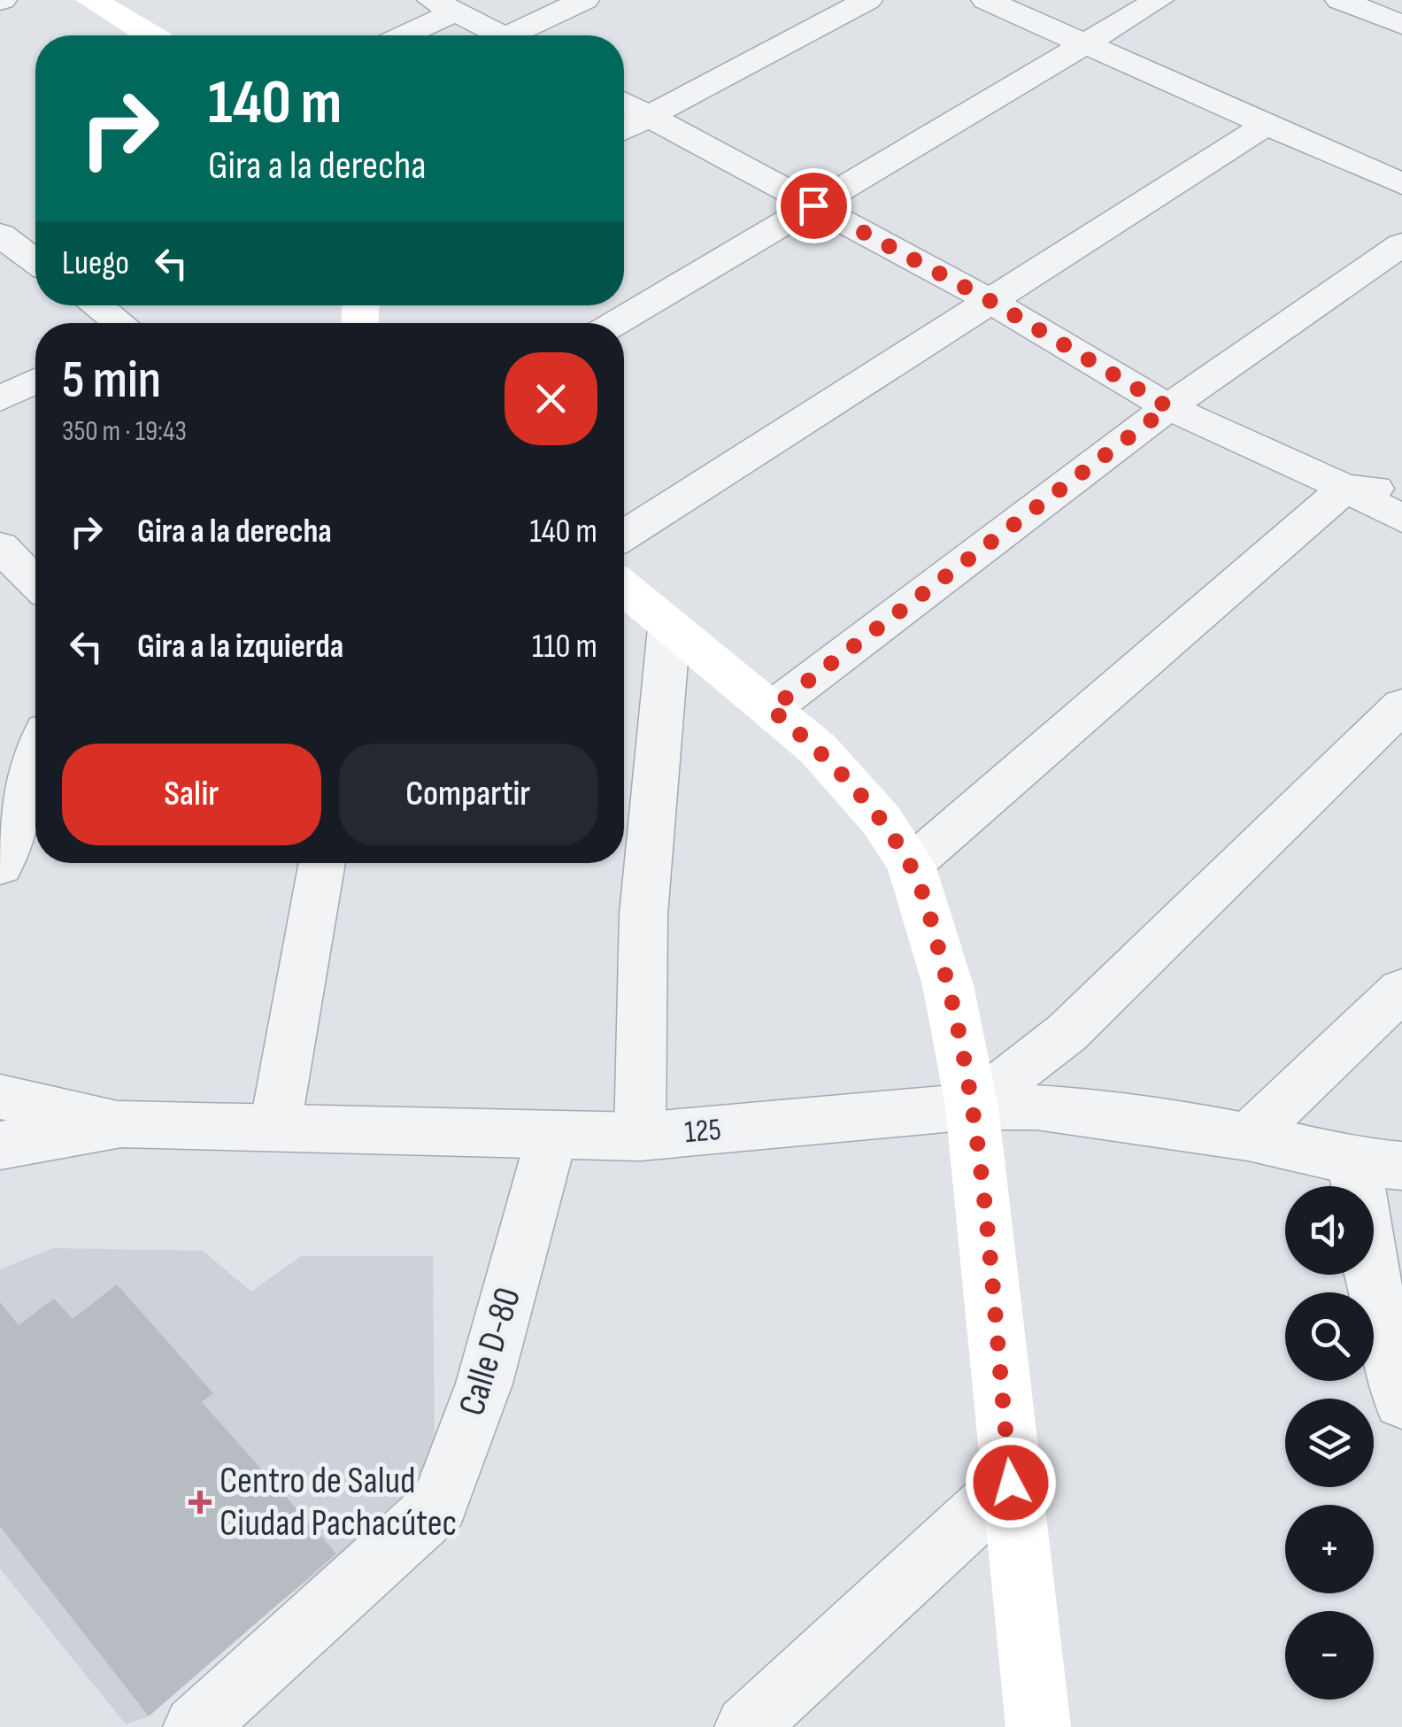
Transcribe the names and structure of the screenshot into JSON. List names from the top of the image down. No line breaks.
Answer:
{"streets":{"street":["125","Calle D-80"]},"crossings":[["125","Calle D-80"]],"places":{"health":["Centro de Salud Ciudad Pachacútec"]},"page":{"turn":["140 m","Gira a la derecha"],"then":"Luego","heading":["5 min","350 m · 19:43"],"list":[{"name":"Gira a la derecha","value":"140 m"},{"name":"Gira a la izquierda","value":"110 m"}],"buttons":["Salir","Compartir"],"map_buttons":["+","−"]}}
